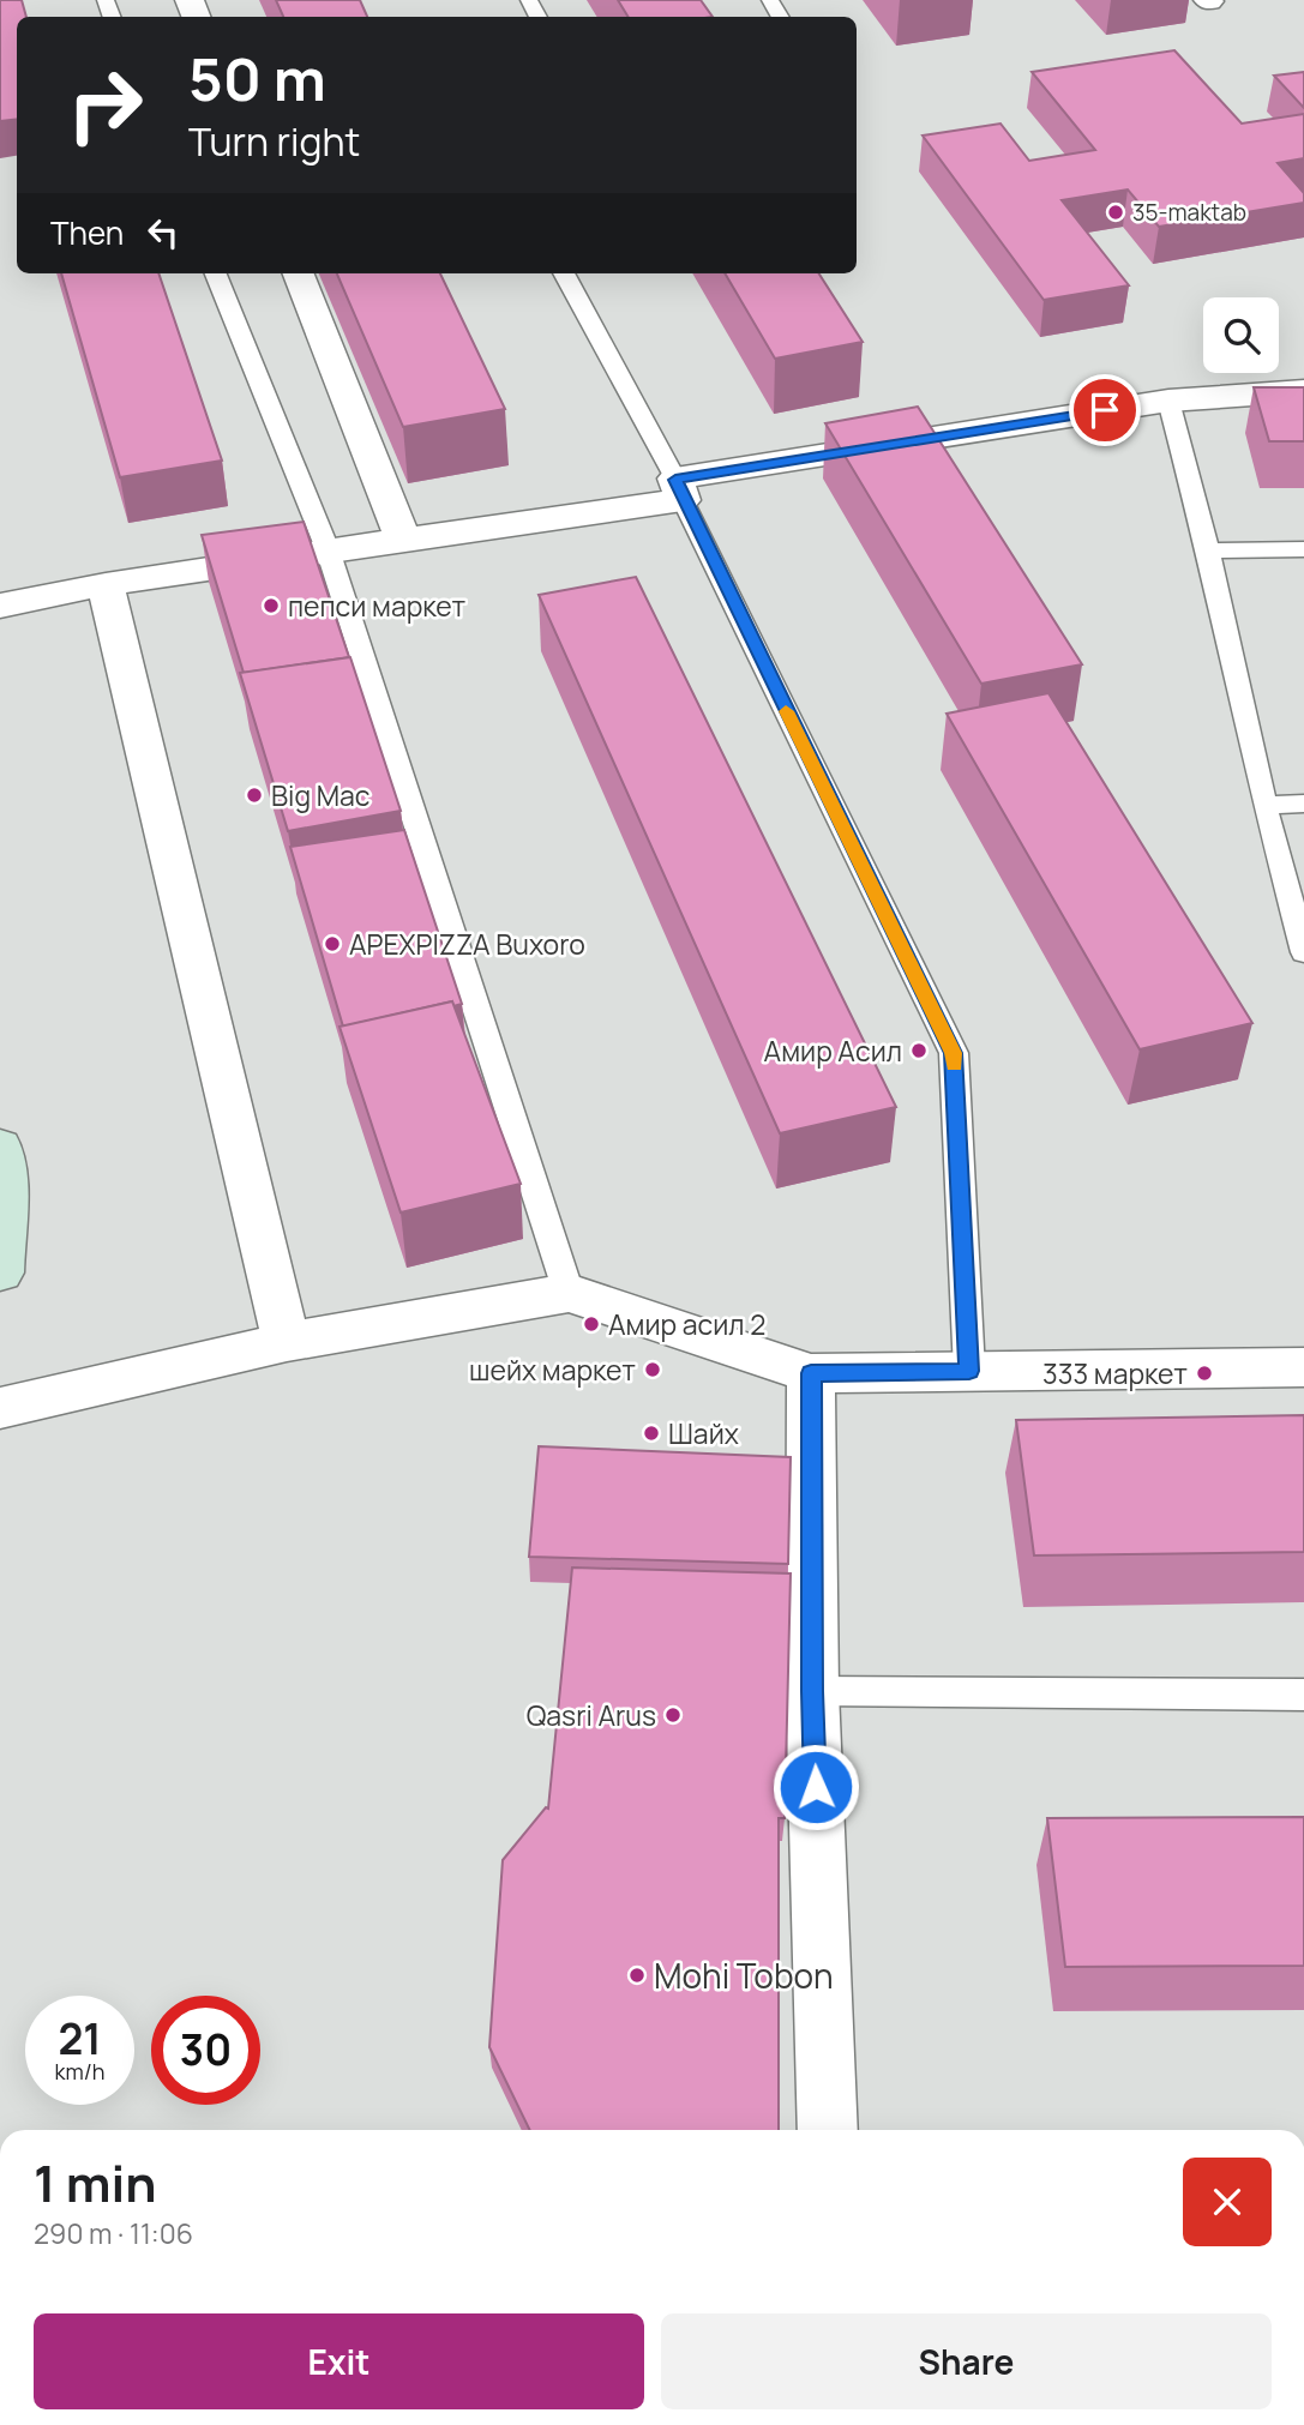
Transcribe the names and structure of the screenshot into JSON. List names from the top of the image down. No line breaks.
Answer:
{"places":["35-maktab","пепси маркет","Big Mac","APEXPIZZA Buxoro","Амир Асил","Амир асил 2","шейх маркет","333 маркет","Шайх","Qasri Arus","Mohi Tobon"],"page":{"turn":["50 m","Turn right"],"then":"Then","speed":"21 km/h","limit":"30","heading":["1 min","290 m · 11:06"],"buttons":["Exit","Share"]}}
